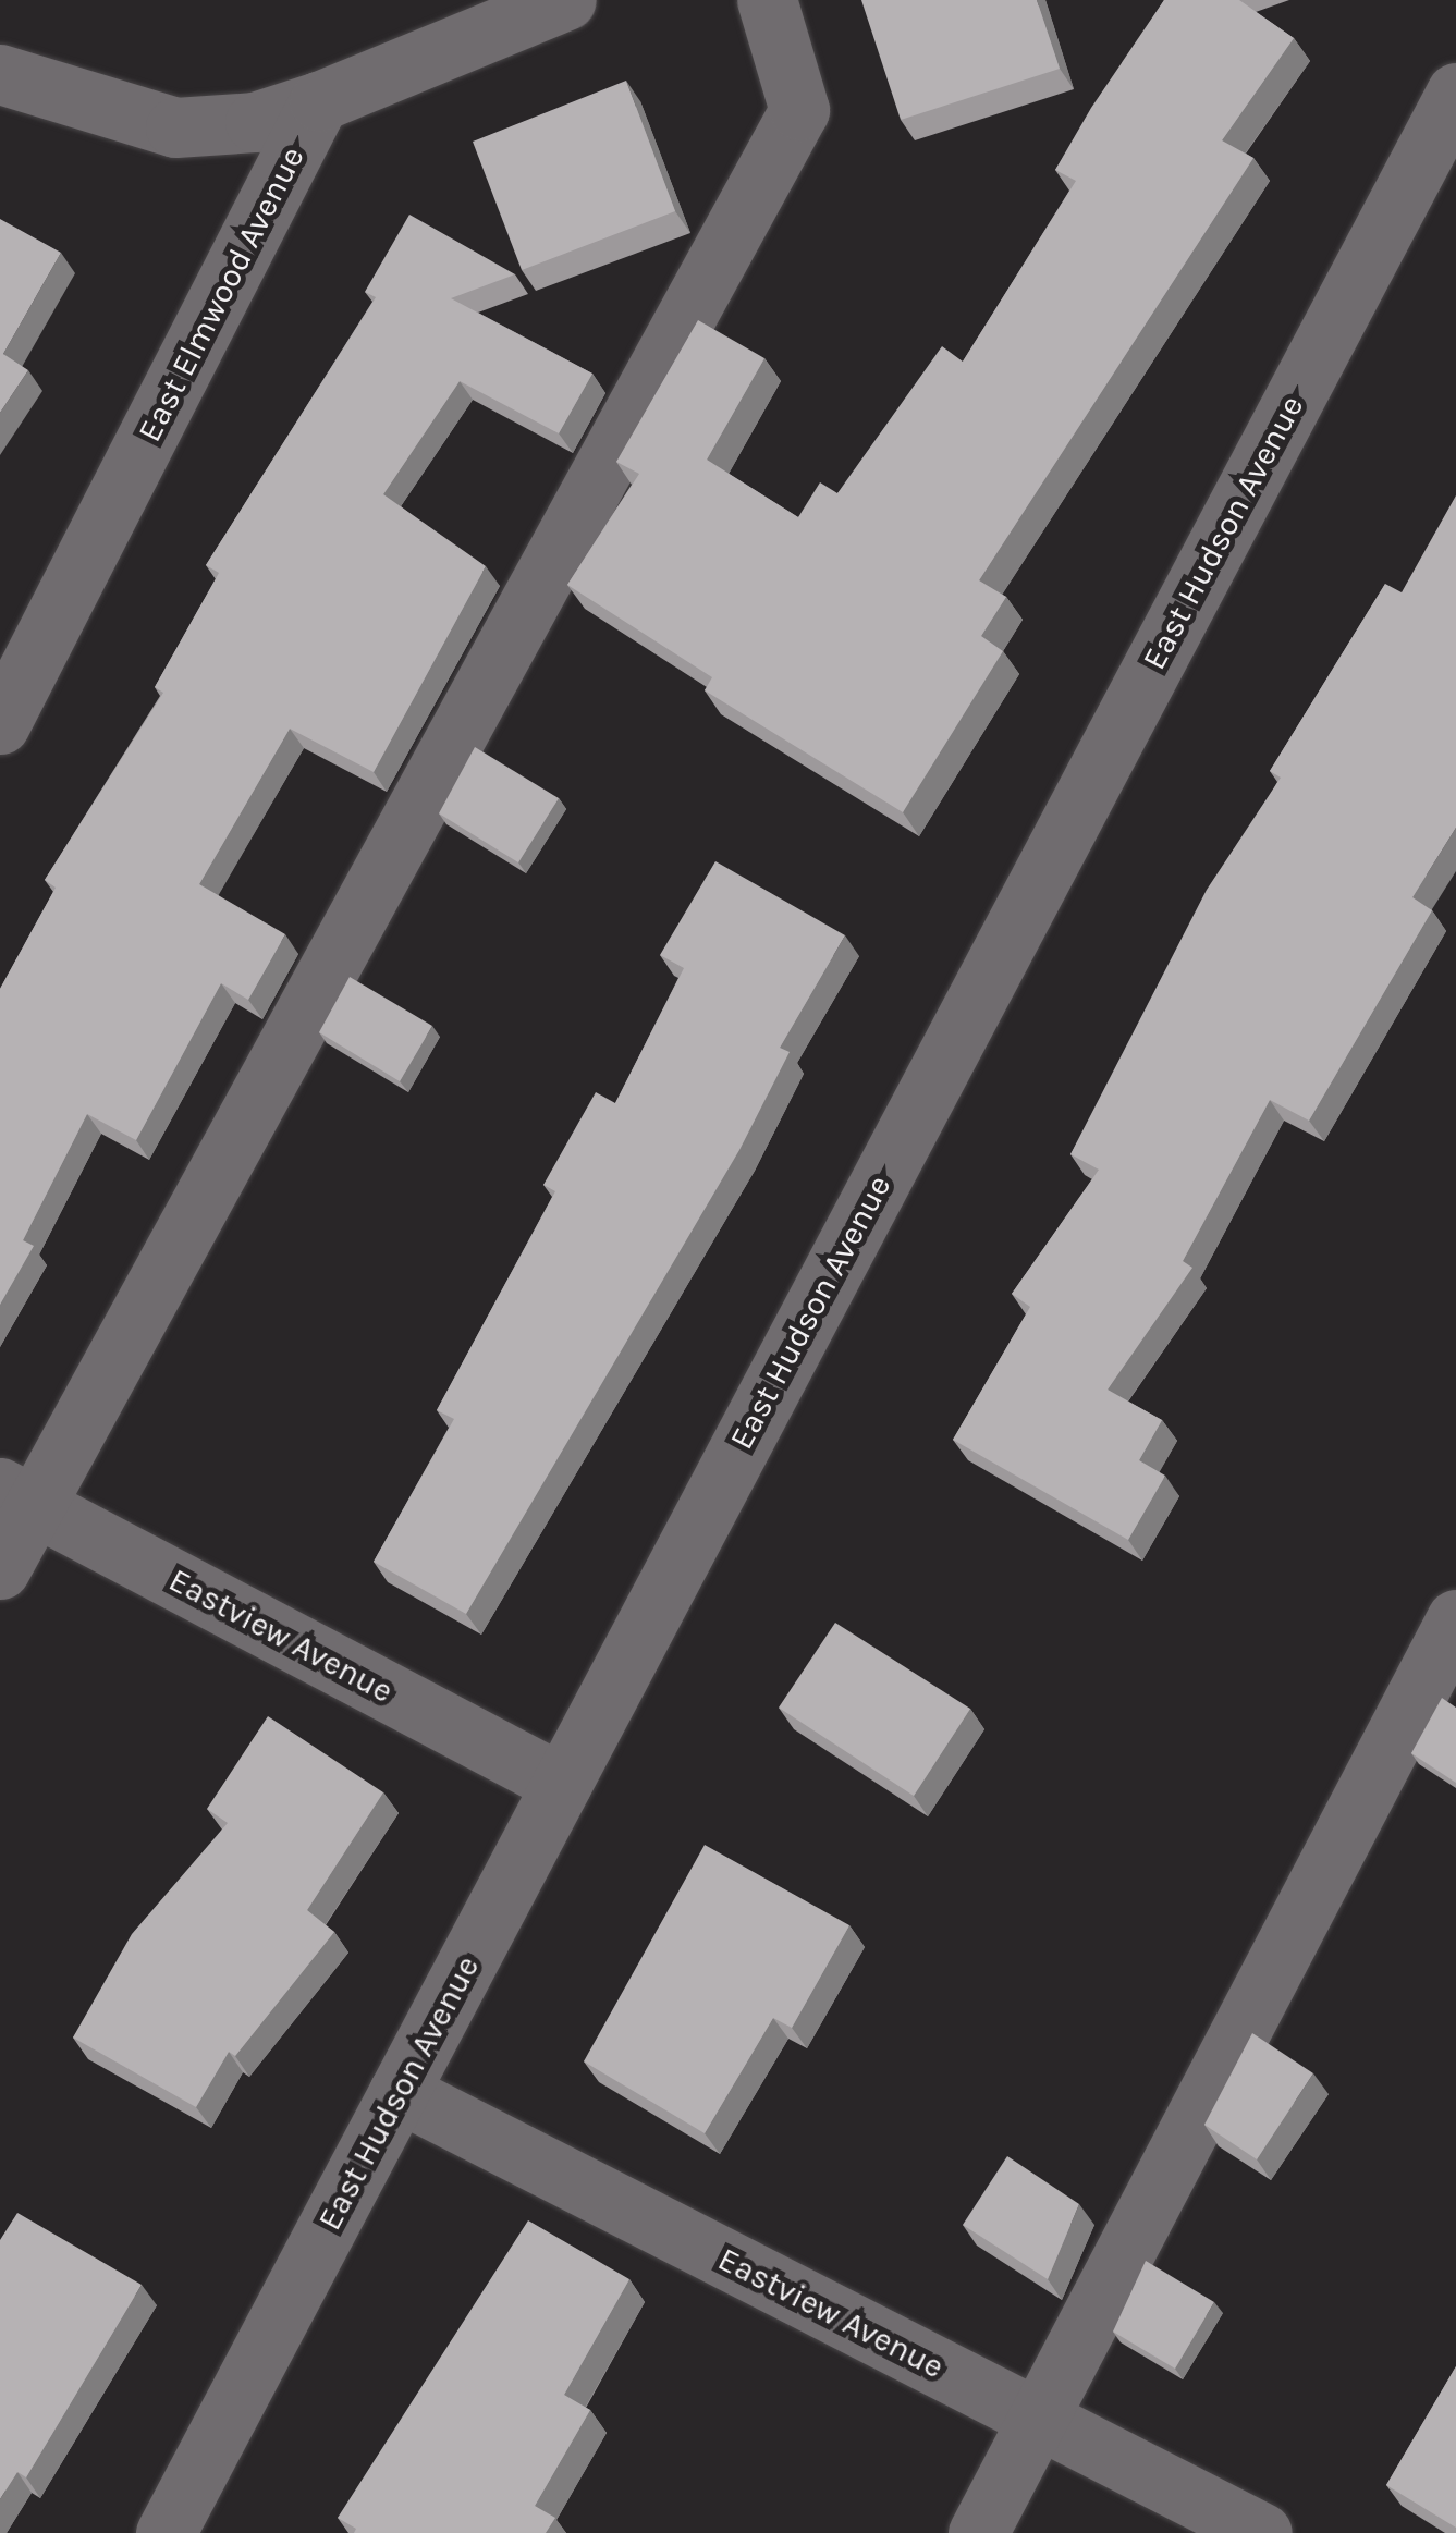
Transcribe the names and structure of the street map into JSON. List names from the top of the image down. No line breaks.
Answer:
{"streets":{"street":["East Elmwood Avenue","East Hudson Avenue","Eastview Avenue"]},"crossings":[["East Hudson Avenue","Eastview Avenue"]]}
